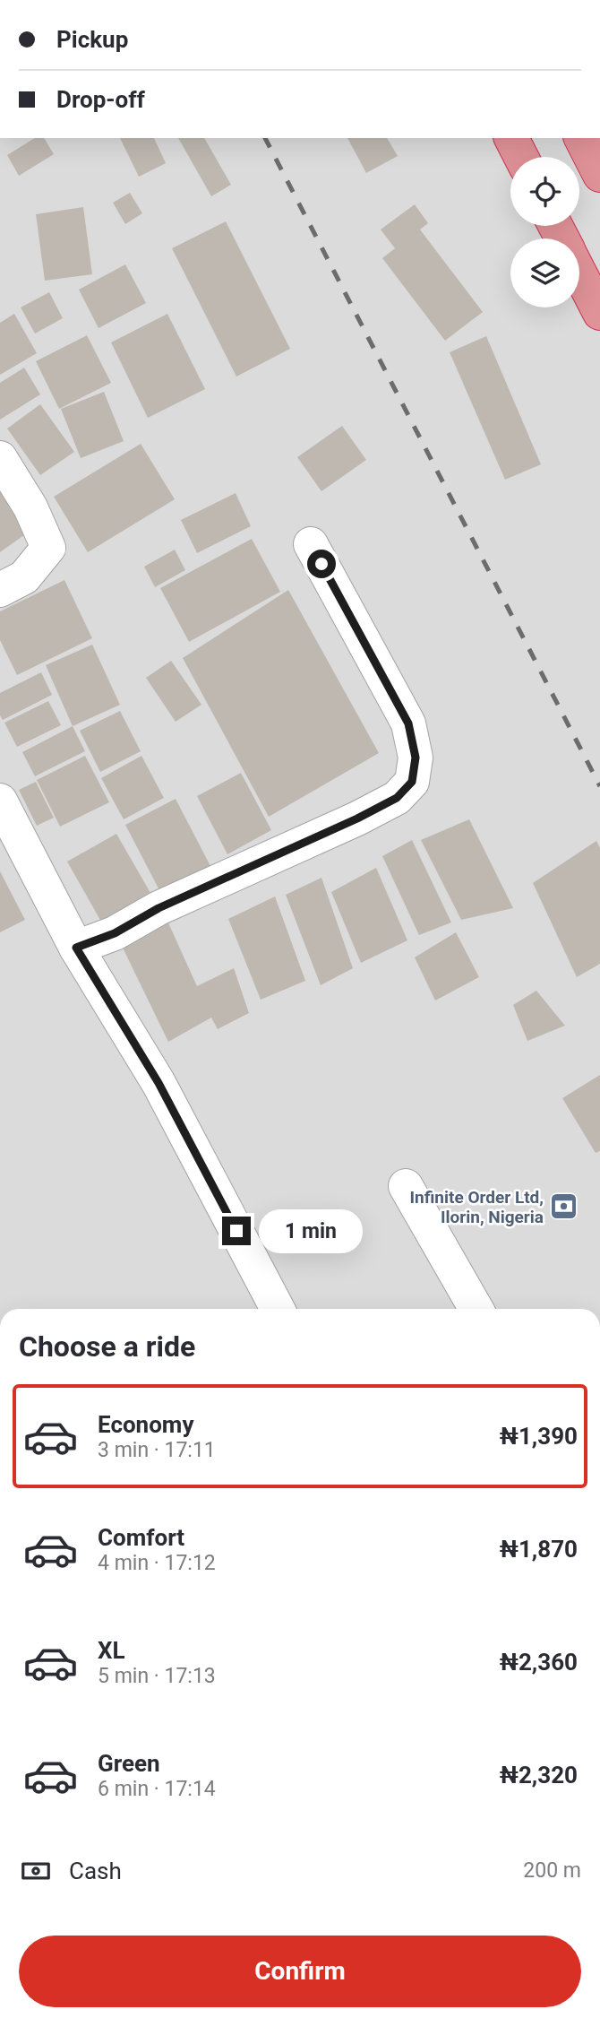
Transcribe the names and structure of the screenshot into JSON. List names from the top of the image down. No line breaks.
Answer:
{"places":{"bank":["Infinite Order Ltd, Ilorin, Nigeria"]},"page":{"banner":["Pickup","Drop-off"],"bubble":"1 min","heading":"Choose a ride","list":[{"name":"Economy","note":"3 min · 17:11","value":"₦1,390"},{"name":"Comfort","note":"4 min · 17:12","value":"₦1,870"},{"name":"XL","note":"5 min · 17:13","value":"₦2,360"},{"name":"Green","note":"6 min · 17:14","value":"₦2,320"}],"pay":["Cash","200 m"],"buttons":"Confirm"}}
